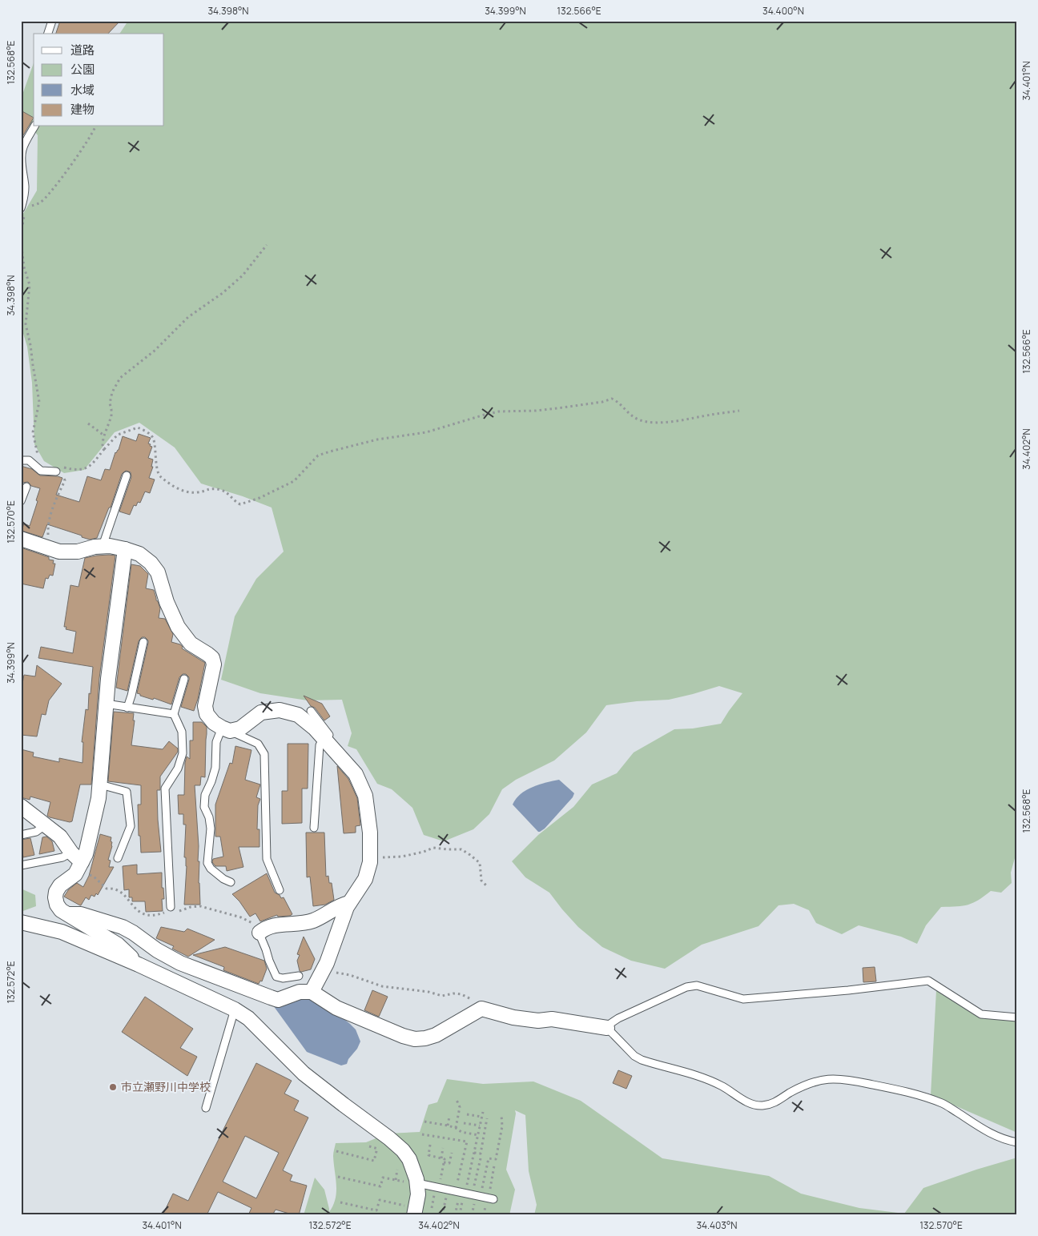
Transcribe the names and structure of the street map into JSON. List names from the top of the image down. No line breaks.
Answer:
{"places":["市立瀬野川中学校"],"legend":["道路","公園","水域","建物"],"coordinates":["34.398°N","34.399°N","132.566°E","34.400°N","132.568°E","34.401°N","34.402°N","132.570°E","132.572°E","34.403°N"]}
